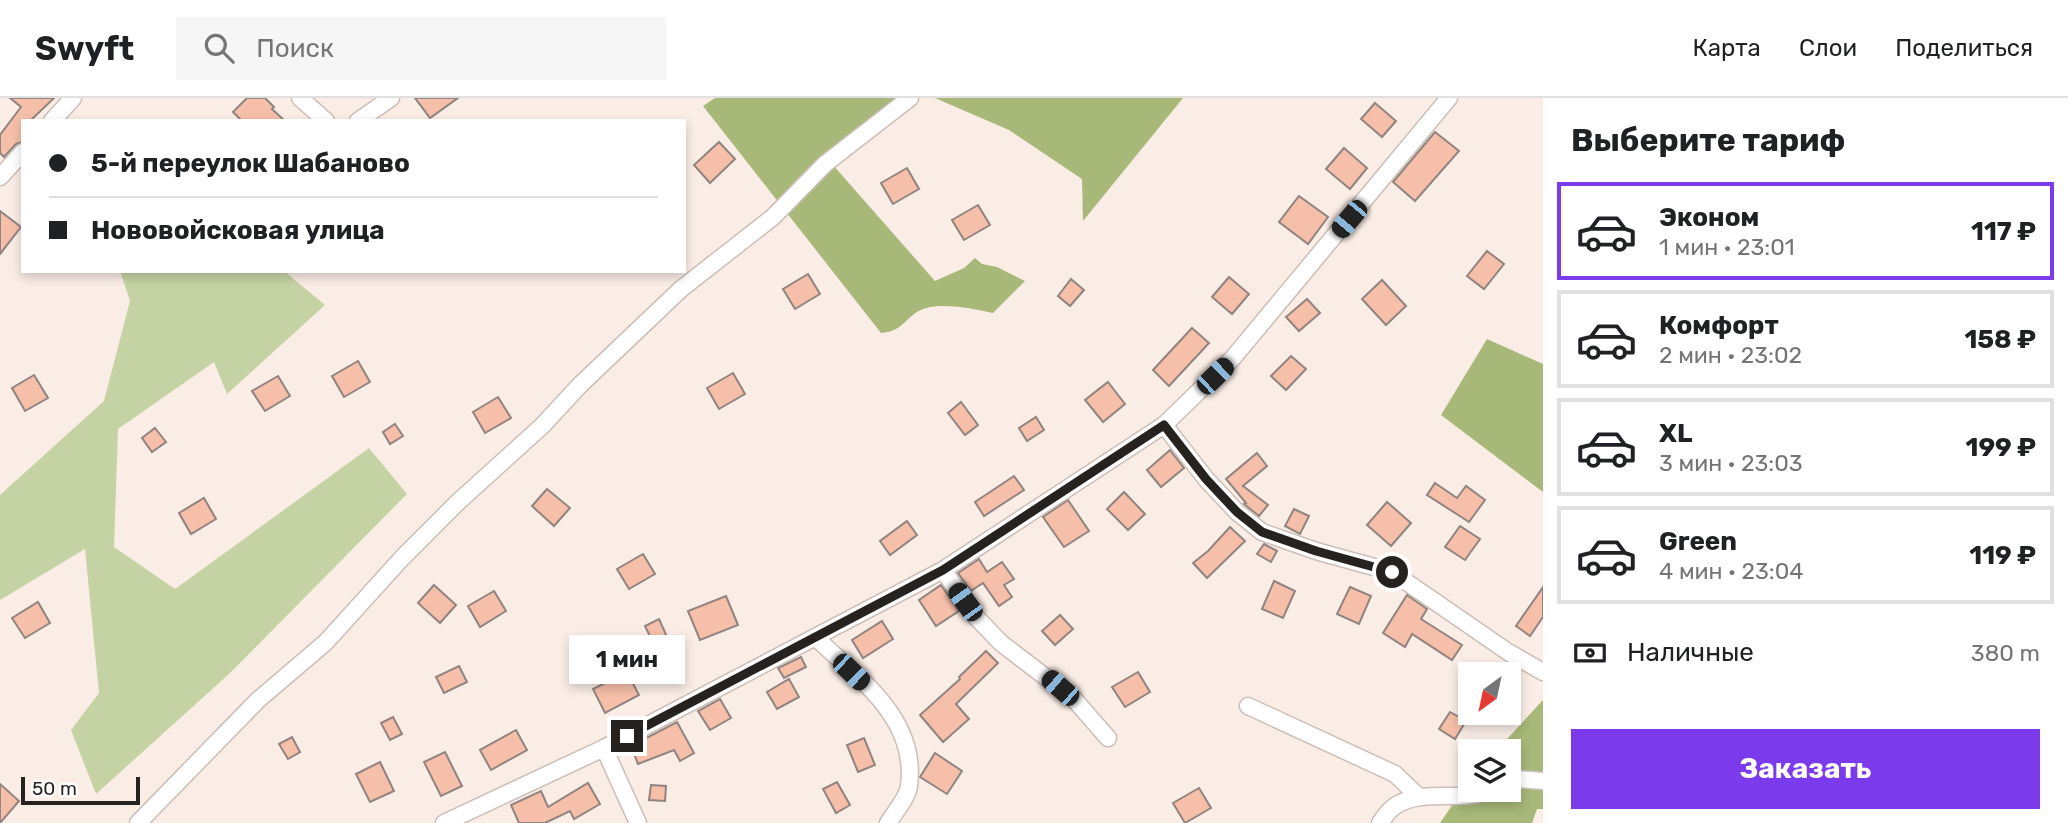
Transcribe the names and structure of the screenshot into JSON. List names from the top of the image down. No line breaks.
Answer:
{"scale_bar":"50 m","north":"bottom left","page":{"header":"Swyft","search":"Поиск","nav":["Карта","Слои","Поделиться"],"heading":"Выберите тариф","banner":["5-й переулок Шабаново","Нововойсковая улица"],"list":[{"name":"Эконом","note":"1 мин · 23:01","value":"117 ₽"},{"name":"Комфорт","note":"2 мин · 23:02","value":"158 ₽"},{"name":"XL","note":"3 мин · 23:03","value":"199 ₽"},{"name":"Green","note":"4 мин · 23:04","value":"119 ₽"}],"pay":["Наличные","380 m"],"bubble":"1 мин","buttons":"Заказать","scale":"50 m"}}
